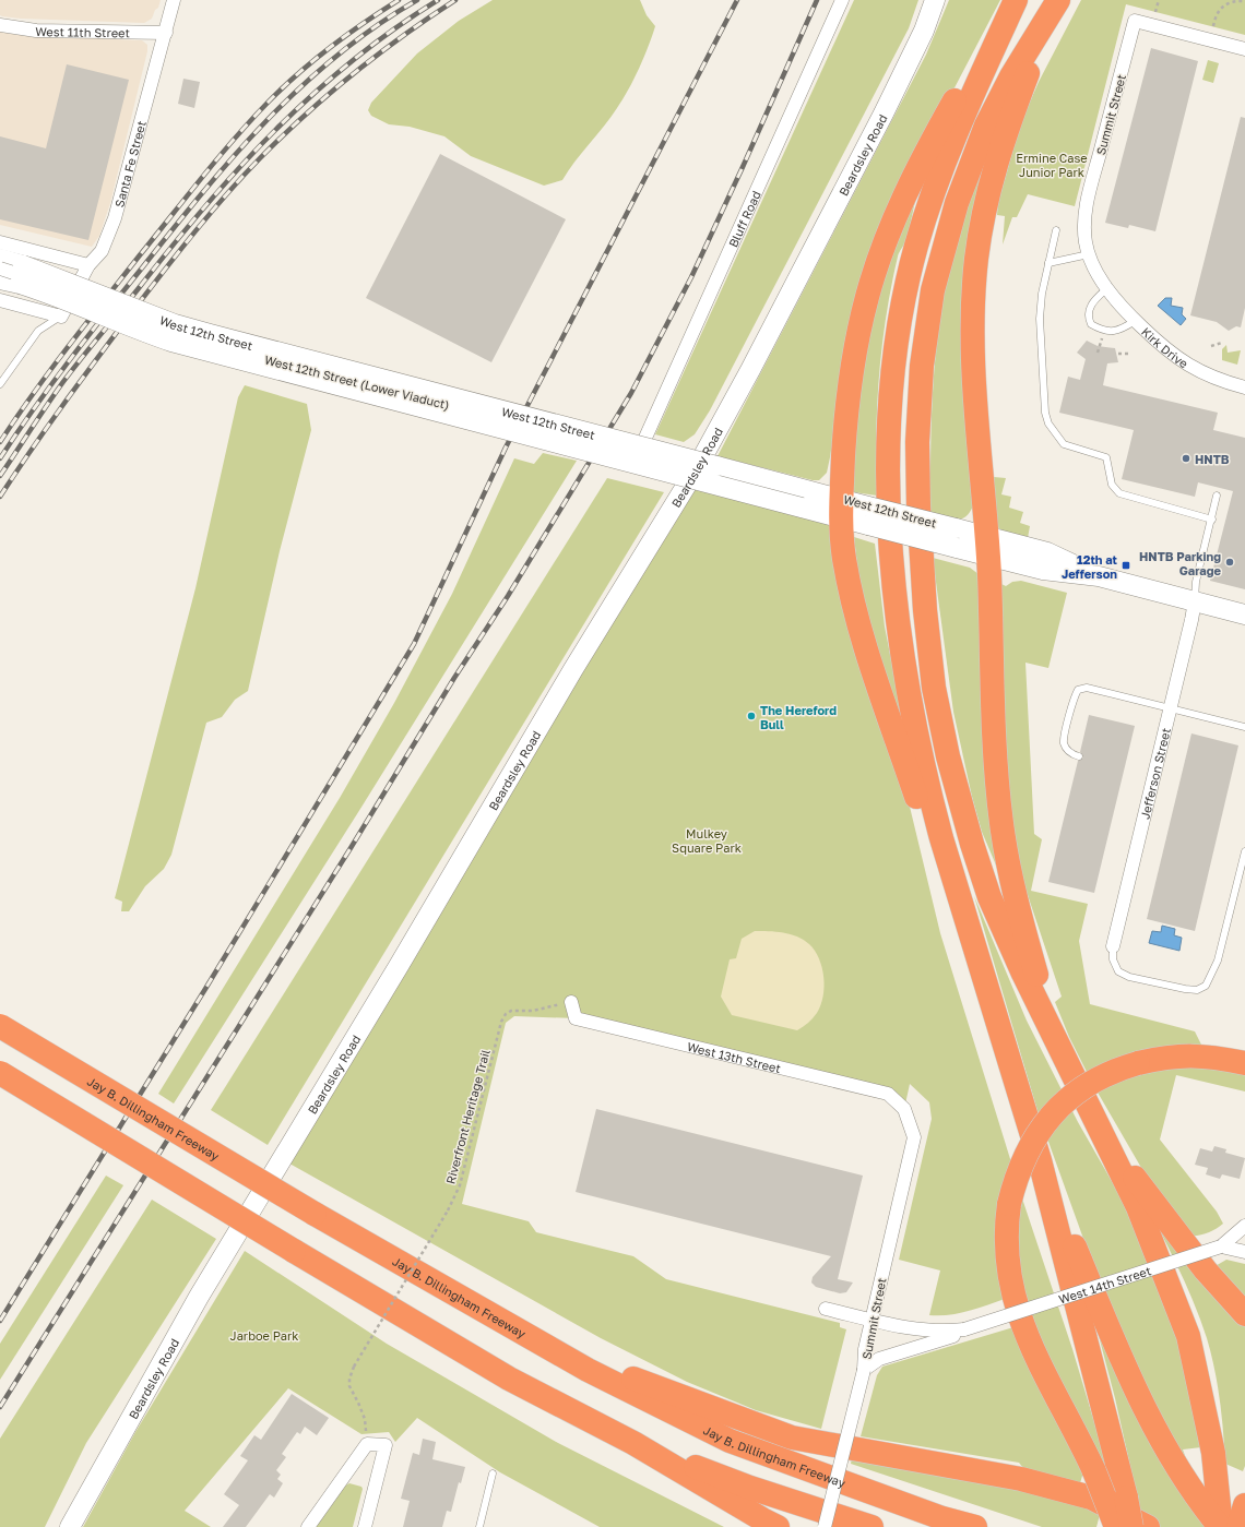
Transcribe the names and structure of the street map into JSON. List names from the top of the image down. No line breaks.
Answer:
{"streets":{"highway":["Jay B. Dillingham Freeway"],"main road":["Beardsley Road","West 12th Street"],"street":["West 11th Street","Summit Street","Santa Fe Street","Bluff Road","Kirk Drive","West 12th Street (Lower Viaduct)","Jefferson Street","West 13th Street","West 14th Street"],"path":["Riverfront Heritage Trail"]},"crossings":[["West 11th Street","Santa Fe Street"],["Summit Street","Kirk Drive"],["Summit Street","West 13th Street"],["Summit Street","West 14th Street"],["Beardsley Road","West 12th Street (Lower Viaduct)"],["West 12th Street","Jefferson Street"],["West 13th Street","Riverfront Heritage Trail"]],"parks":["Ermine Case Junior Park","Mulkey Square Park","Jarboe Park"],"places":{"other":["HNTB","HNTB Parking Garage","The Hereford Bull"],"transit":["12th at Jefferson"]}}
